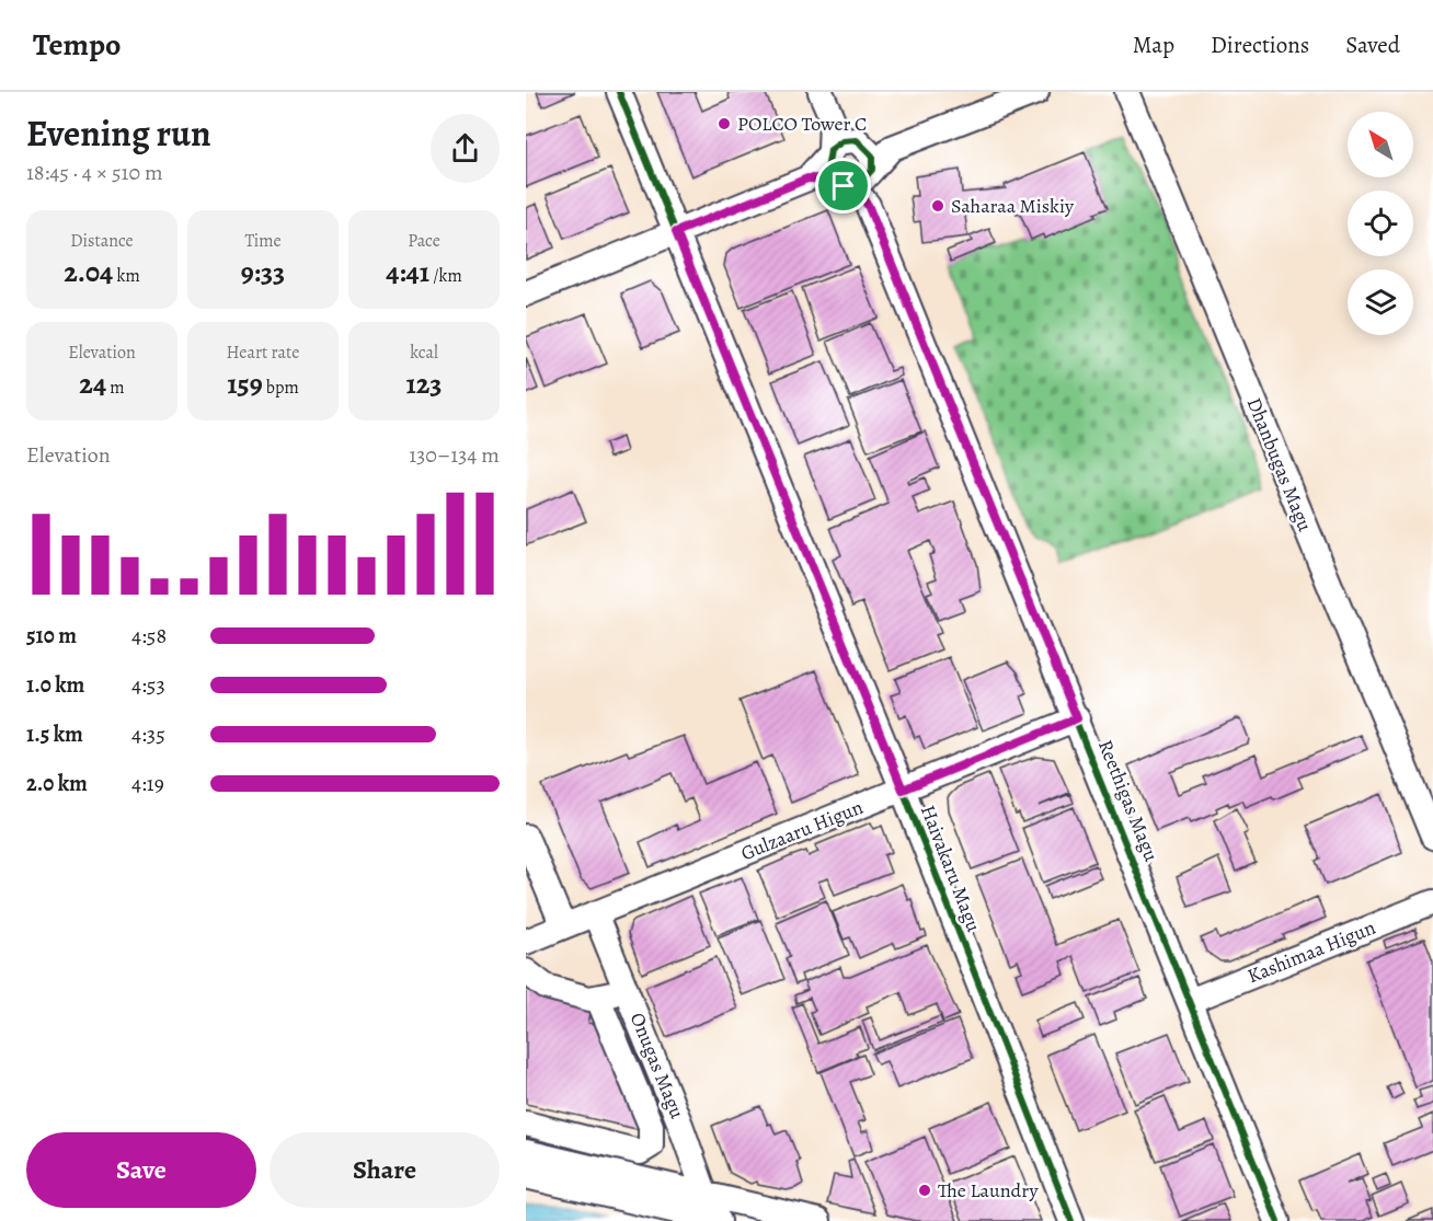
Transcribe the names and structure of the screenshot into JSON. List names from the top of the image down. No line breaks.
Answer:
{"streets":{"street":["Dhanbugas Magu","Reethigas Magu","Gulzaaru Higun","Haivakaru Magu","Kashimaa Higun","Onugas Magu"]},"crossings":[["Reethigas Magu","Gulzaaru Higun"],["Reethigas Magu","Kashimaa Higun"],["Gulzaaru Higun","Haivakaru Magu"],["Gulzaaru Higun","Onugas Magu"]],"places":["POLCO Tower C","Saharaa Miskiy","The Laundry"],"north":"top left","page":{"header":"Tempo","nav":["Map","Directions","Saved"],"heading":["Evening run","18:45 · 4 × 510 m"],"stats":[["Distance","2.04 km"],["Time","9:33"],["Pace","4:41 /km"],["Elevation","24 m"],["Heart rate","159 bpm"],["kcal","123"]],"chart":["Elevation","130–134 m"],"list":[{"name":"510 m","note":"4:58"},{"name":"1.0 km","note":"4:53"},{"name":"1.5 km","note":"4:35"},{"name":"2.0 km","note":"4:19"}],"buttons":["Save","Share"]}}
